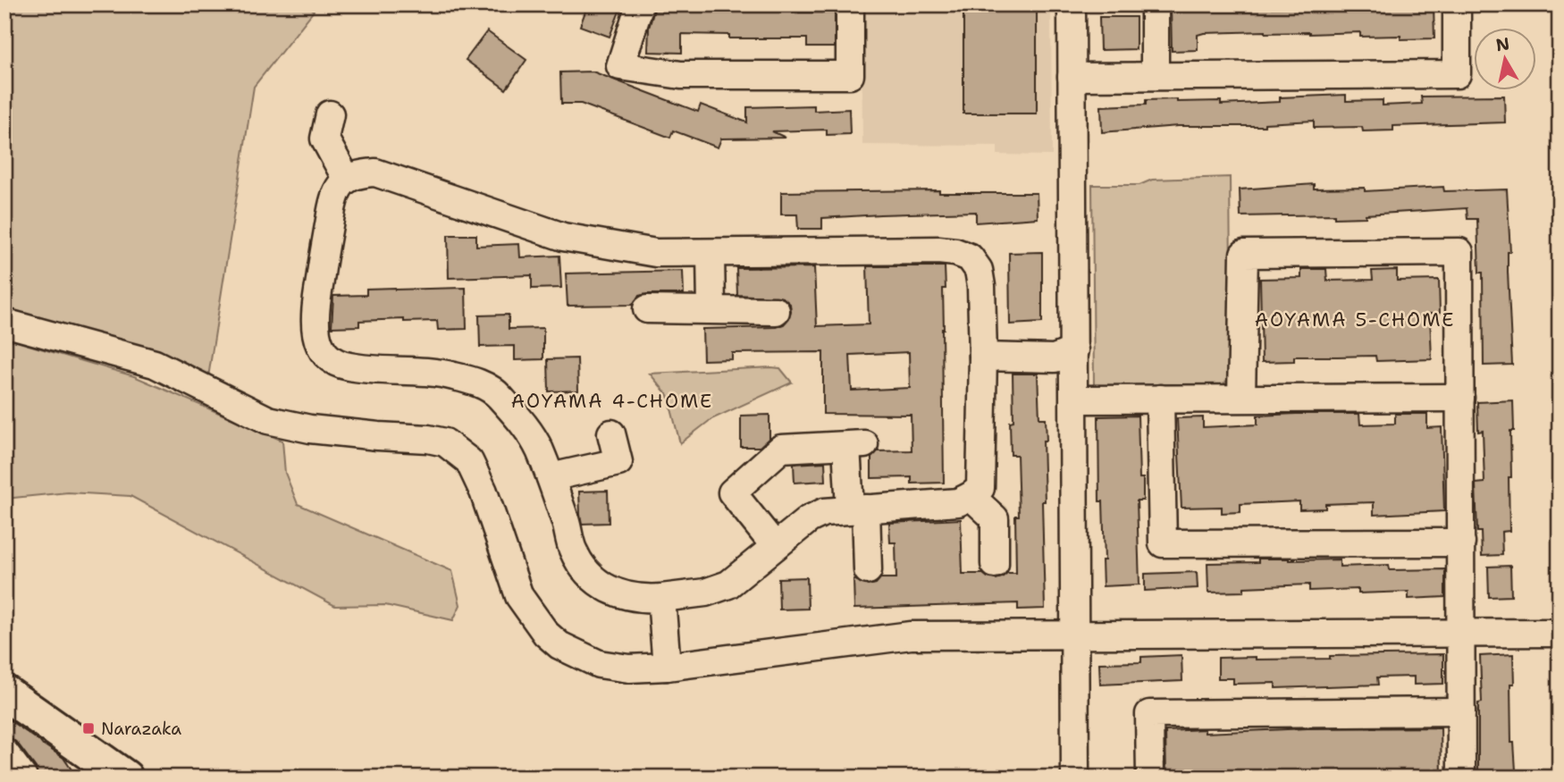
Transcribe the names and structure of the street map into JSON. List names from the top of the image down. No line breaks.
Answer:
{"districts":["AOYAMA 5-CHOME","AOYAMA 4-CHOME"],"places":{"transit":["Narazaka"]},"north":"top"}
